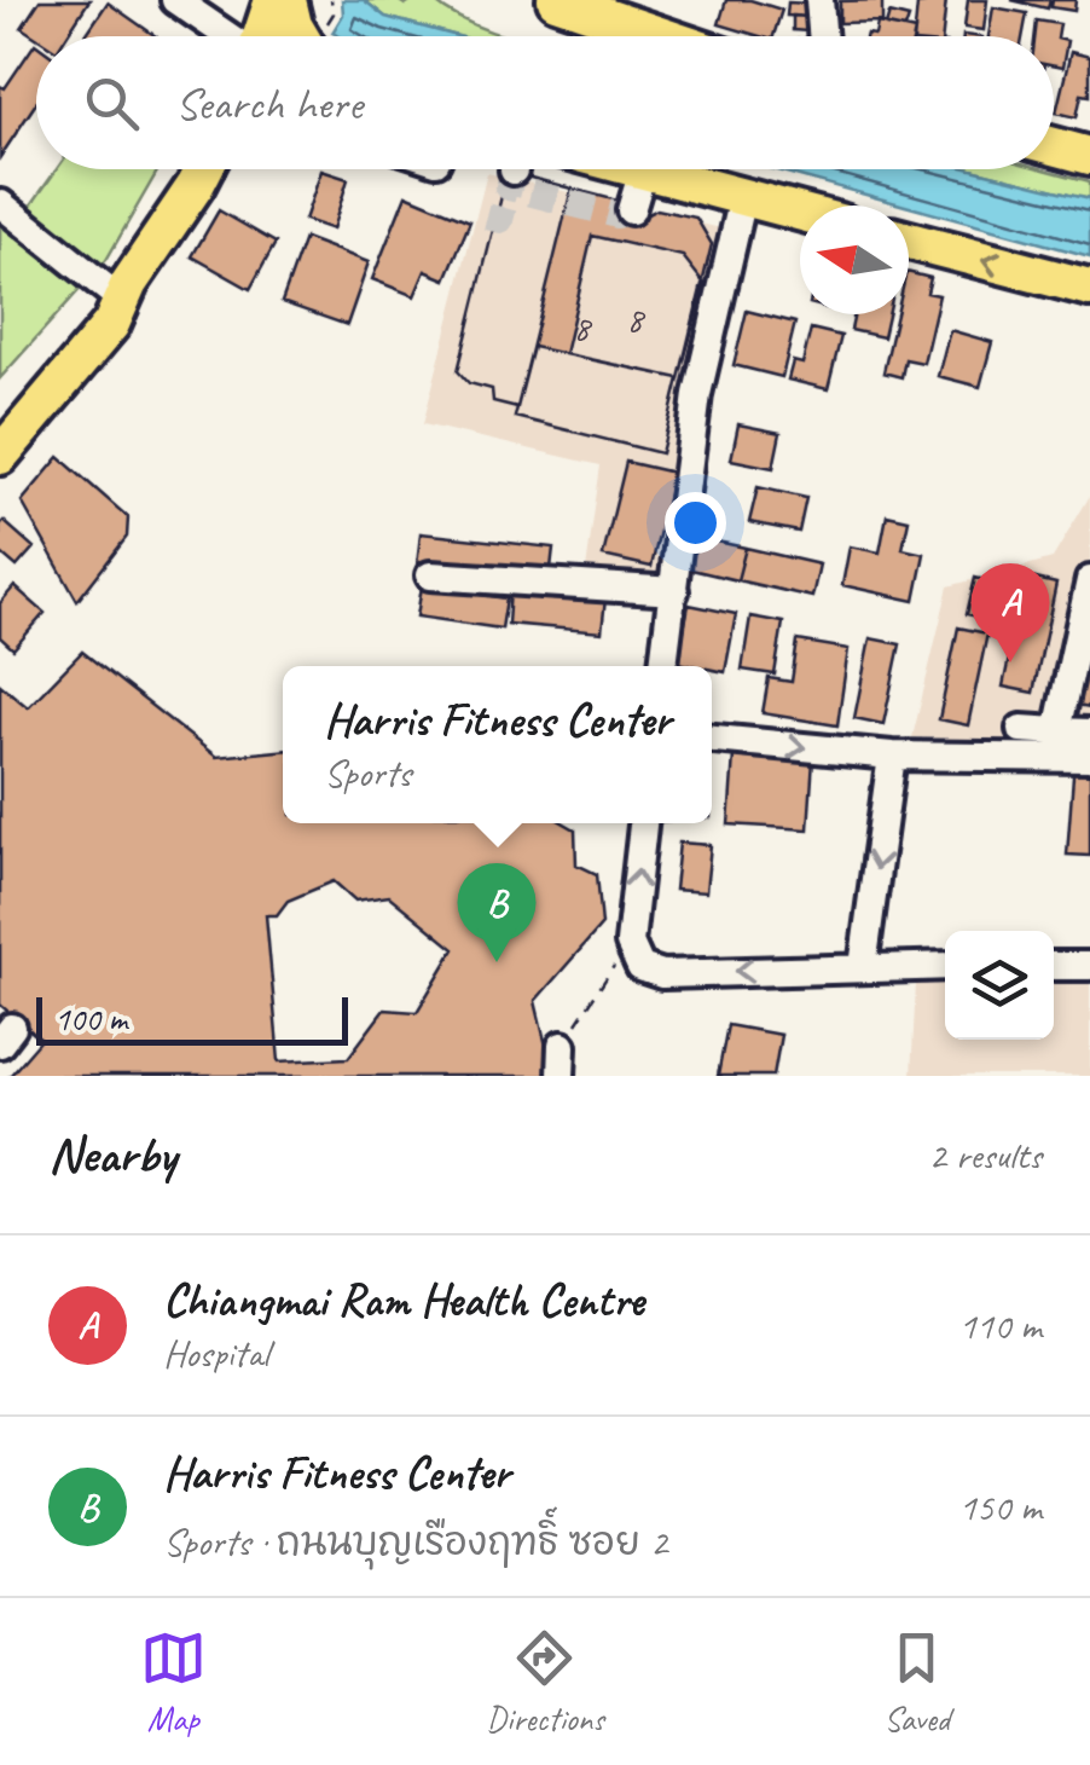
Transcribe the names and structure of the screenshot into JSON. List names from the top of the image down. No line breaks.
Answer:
{"house_numbers":["8","8"],"scale_bar":"100 m","north":"left","page":{"search":"Search here","pins":["A","B"],"popup":["Harris Fitness Center","Sports"],"scale":"100 m","heading":["Nearby","2 results"],"list":[{"mark":"A","name":"Chiangmai Ram Health Centre","note":"Hospital","value":"110 m"},{"mark":"B","name":"Harris Fitness Center","note":"Sports · ถนนบุญเรืองฤทธิ์ ซอย 2","value":"150 m"}],"nav":["Map","Directions","Saved"]}}
